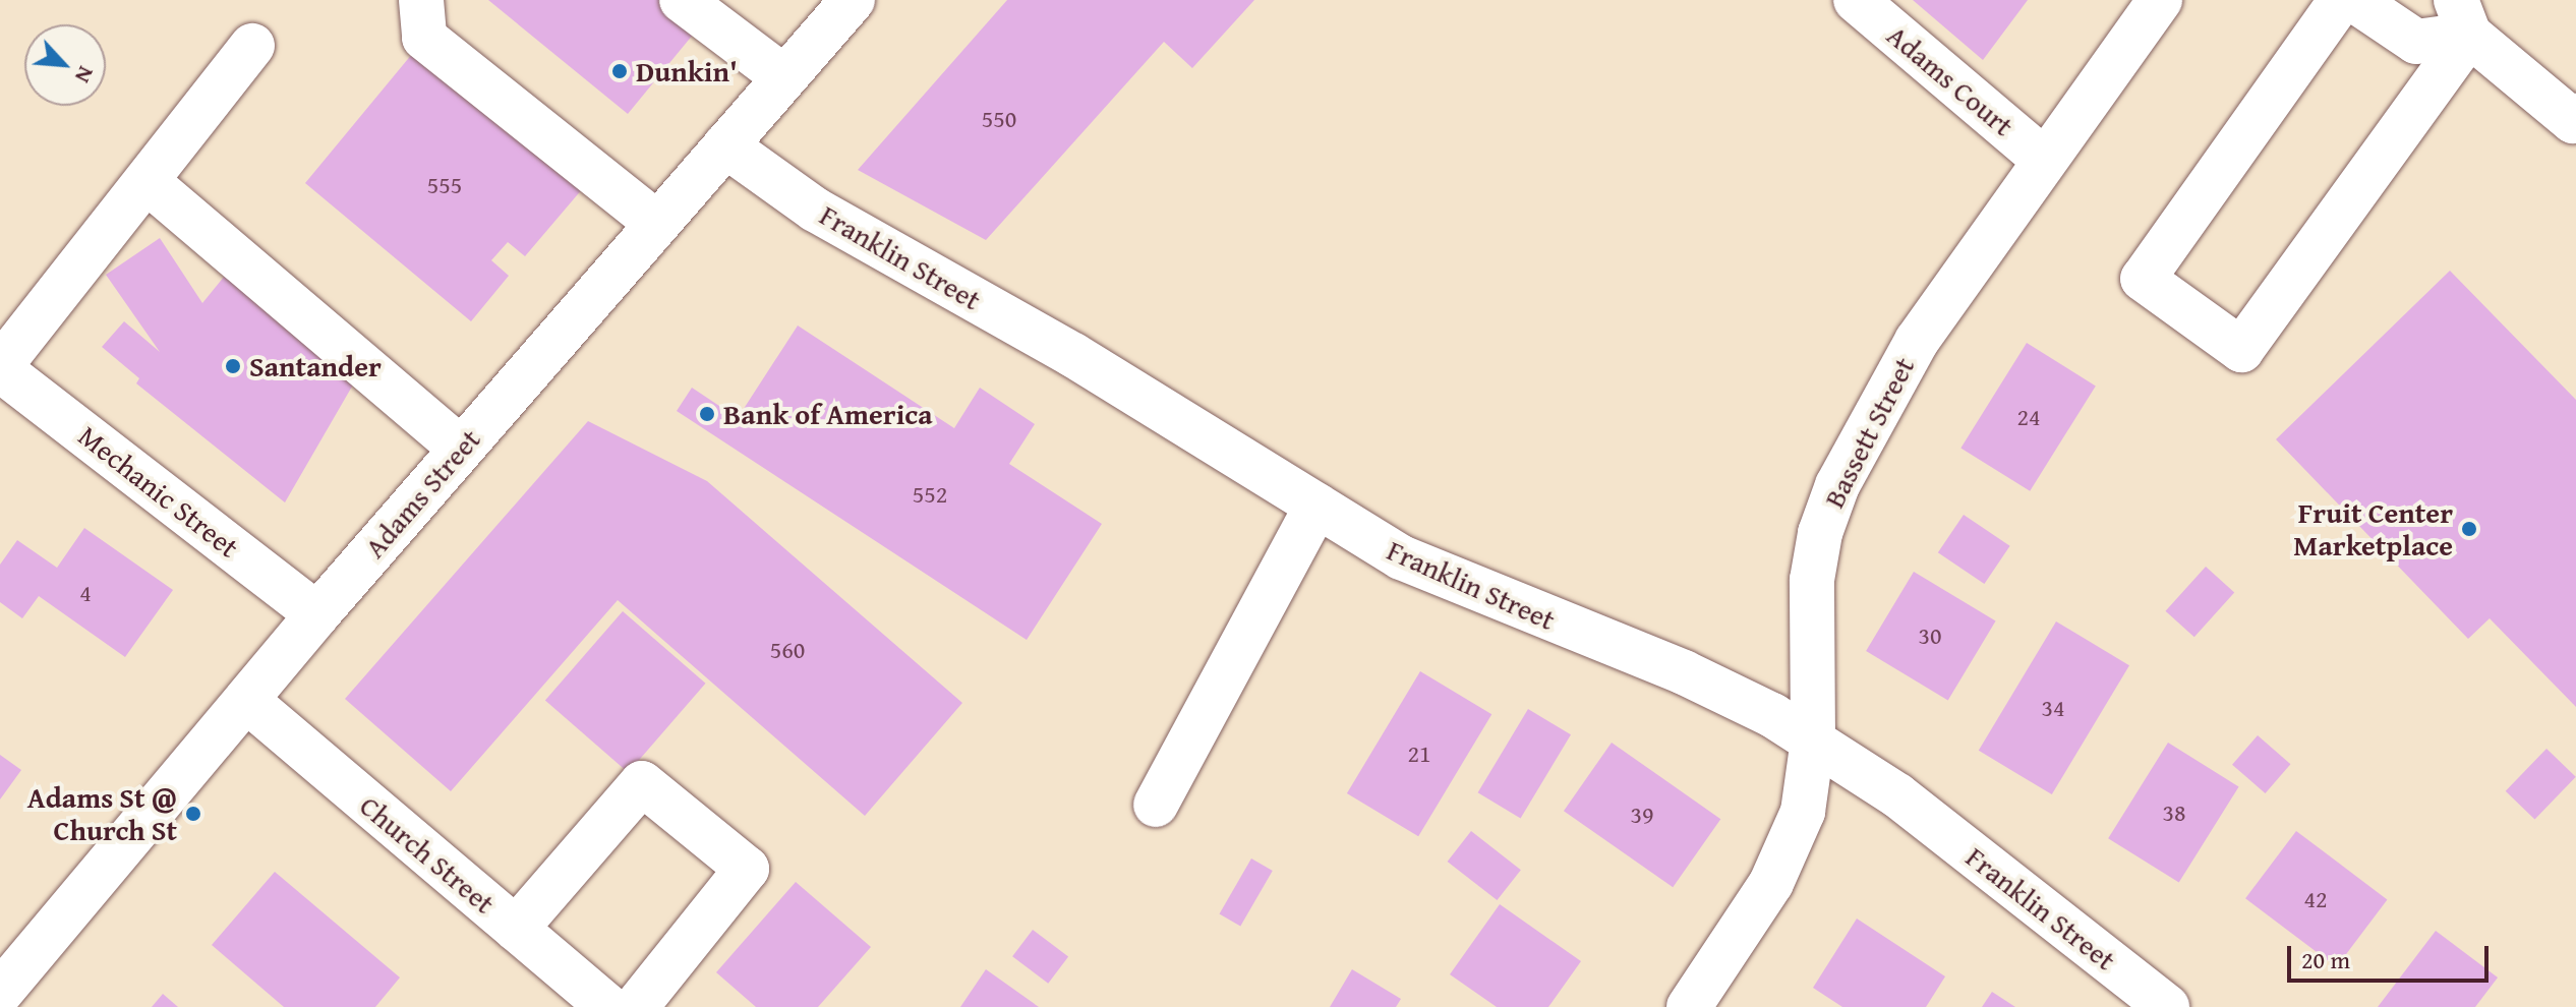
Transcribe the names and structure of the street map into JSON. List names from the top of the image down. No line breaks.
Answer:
{"streets":{"street":["Adams Court","Franklin Street","Bassett Street","Mechanic Street","Adams Street","Church Street"]},"crossings":[["Adams Court","Bassett Street"],["Franklin Street","Bassett Street"],["Franklin Street","Adams Street"],["Mechanic Street","Adams Street"],["Adams Street","Church Street"]],"places":["Dunkin'","Santander","Bank of America","Fruit Center Marketplace","Adams St @ Church St"],"house_numbers":["550","555","24","552","4","30","560","34","21","38","39","42"],"scale_bar":"20 m","north":"bottom right"}
